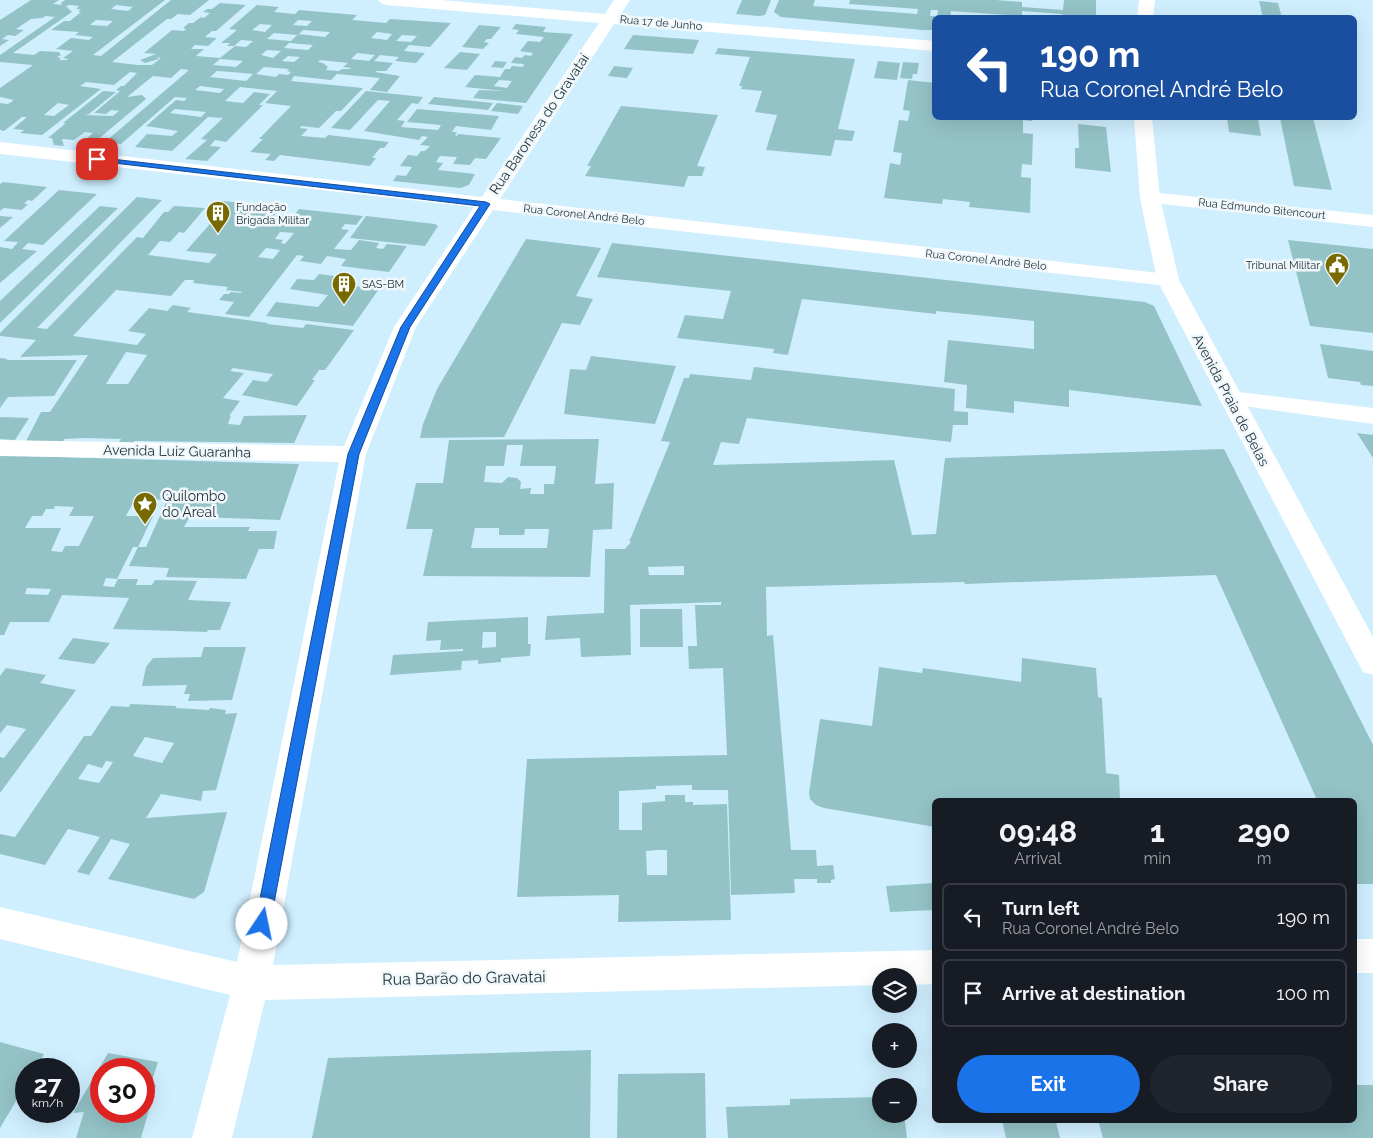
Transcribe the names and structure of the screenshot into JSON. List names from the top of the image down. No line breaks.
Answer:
{"streets":{"street":["Rua 17 de Junho","Rua Baronesa do Gravataí","Rua Edmundo Bitencourt","Rua Coronel André Belo","Avenida Praia de Belas","Avenida Luiz Guaranha","Rua Barão do Gravatai"]},"crossings":[["Rua 17 de Junho","Rua Baronesa do Gravataí"],["Rua Baronesa do Gravataí","Rua Coronel André Belo"],["Rua Baronesa do Gravataí","Avenida Luiz Guaranha"],["Rua Baronesa do Gravataí","Rua Barão do Gravatai"],["Rua Edmundo Bitencourt","Avenida Praia de Belas"],["Rua Coronel André Belo","Avenida Praia de Belas"]],"places":{"building":["Fundação Brigada Militar","SAS-BM"],"public building":["Tribunal Militar"],"place":["Quilombo do Areal"]},"page":{"turn":["190 m","Rua Coronel André Belo"],"eta":["09:48","Arrival","1","min","290","m"],"list":[{"name":"Turn left","note":"Rua Coronel André Belo","value":"190 m"},{"name":"Arrive at destination","value":"100 m"}],"map_buttons":["+","−"],"buttons":["Exit","Share"],"speed":"27 km/h","limit":"30"}}
